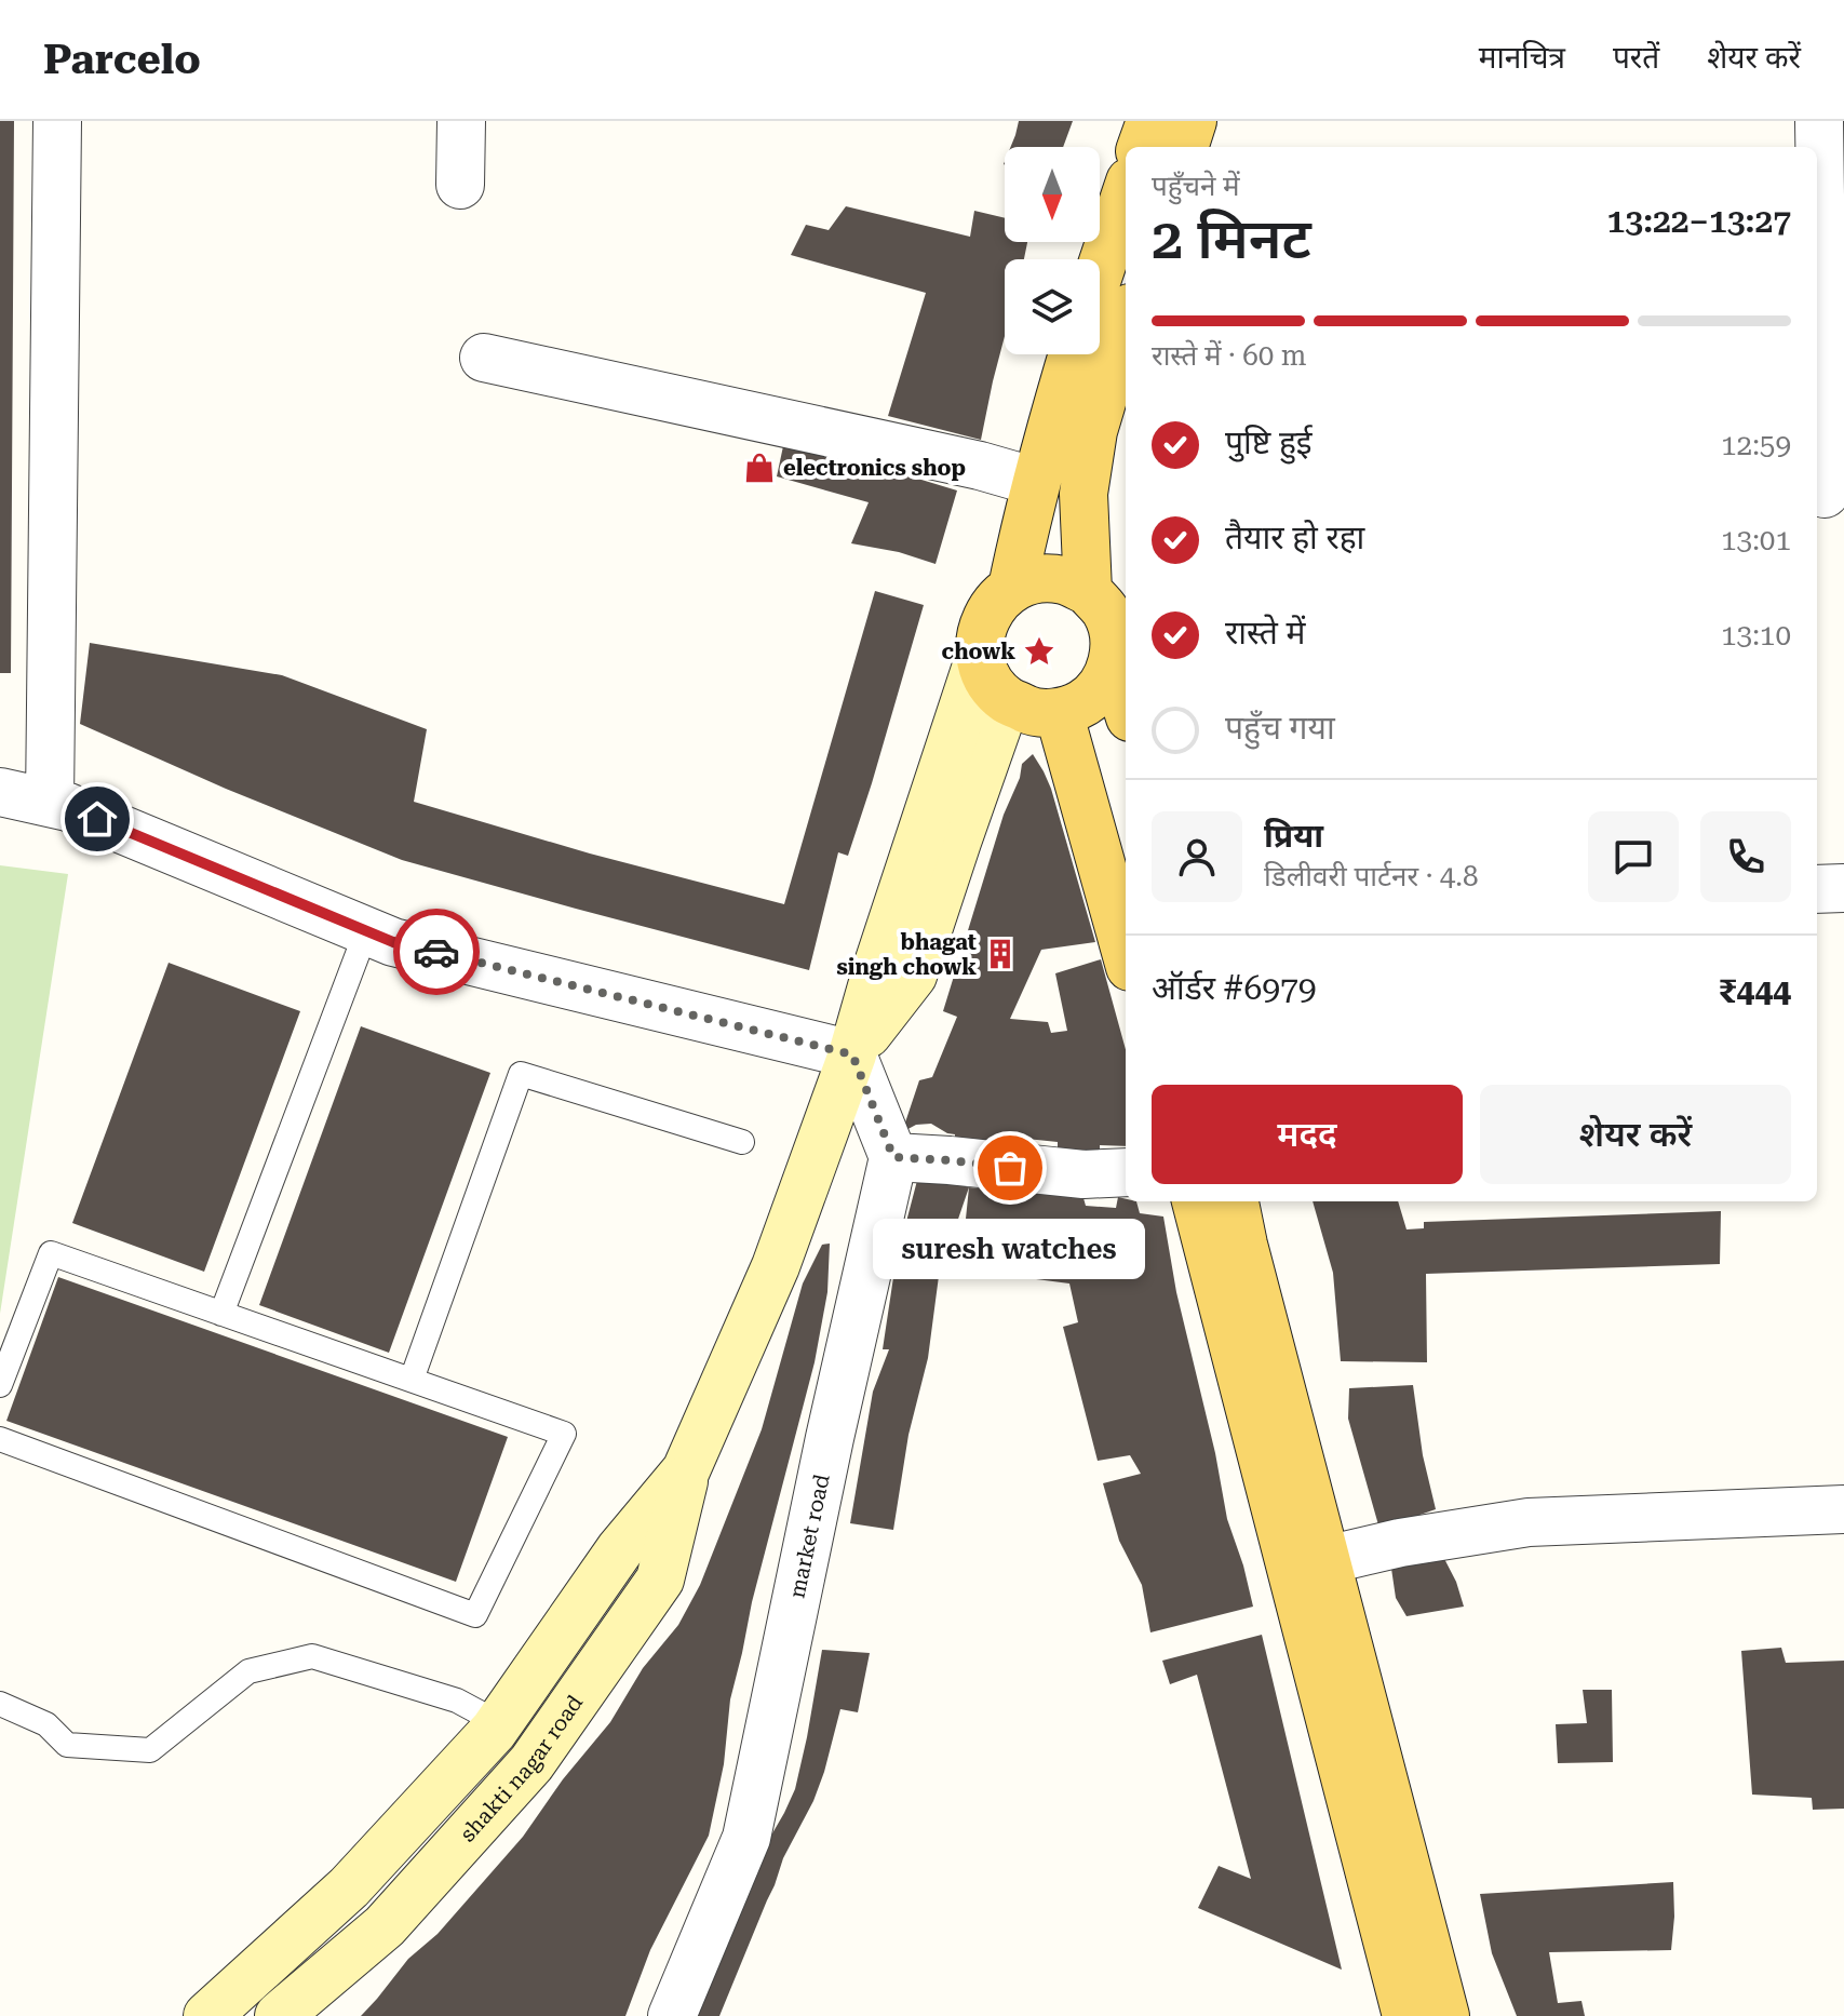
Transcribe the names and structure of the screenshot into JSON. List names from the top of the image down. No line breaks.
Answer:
{"streets":{"main road":["shakti nagar road"],"street":["market road"]},"places":{"shop":["electronics shop"],"place":["chowk"],"building":["bhagat singh chowk"],"other":["suresh watches"]},"north":"bottom","page":{"header":"Parcelo","nav":["मानचित्र","परतें","शेयर करें"],"heading":["2 मिनट","पहुँचने में","13:22–13:27"],"panel":["प्रिया","डिलीवरी पार्टनर · 4.8","ऑर्डर #6979","₹444"],"bar":"रास्ते में · 60 m","list":[["पुष्टि हुई","12:59"],["तैयार हो रहा","13:01"],["रास्ते में","13:10"],"पहुँच गया"],"buttons":["मदद","शेयर करें"],"bubble":"suresh watches"}}
